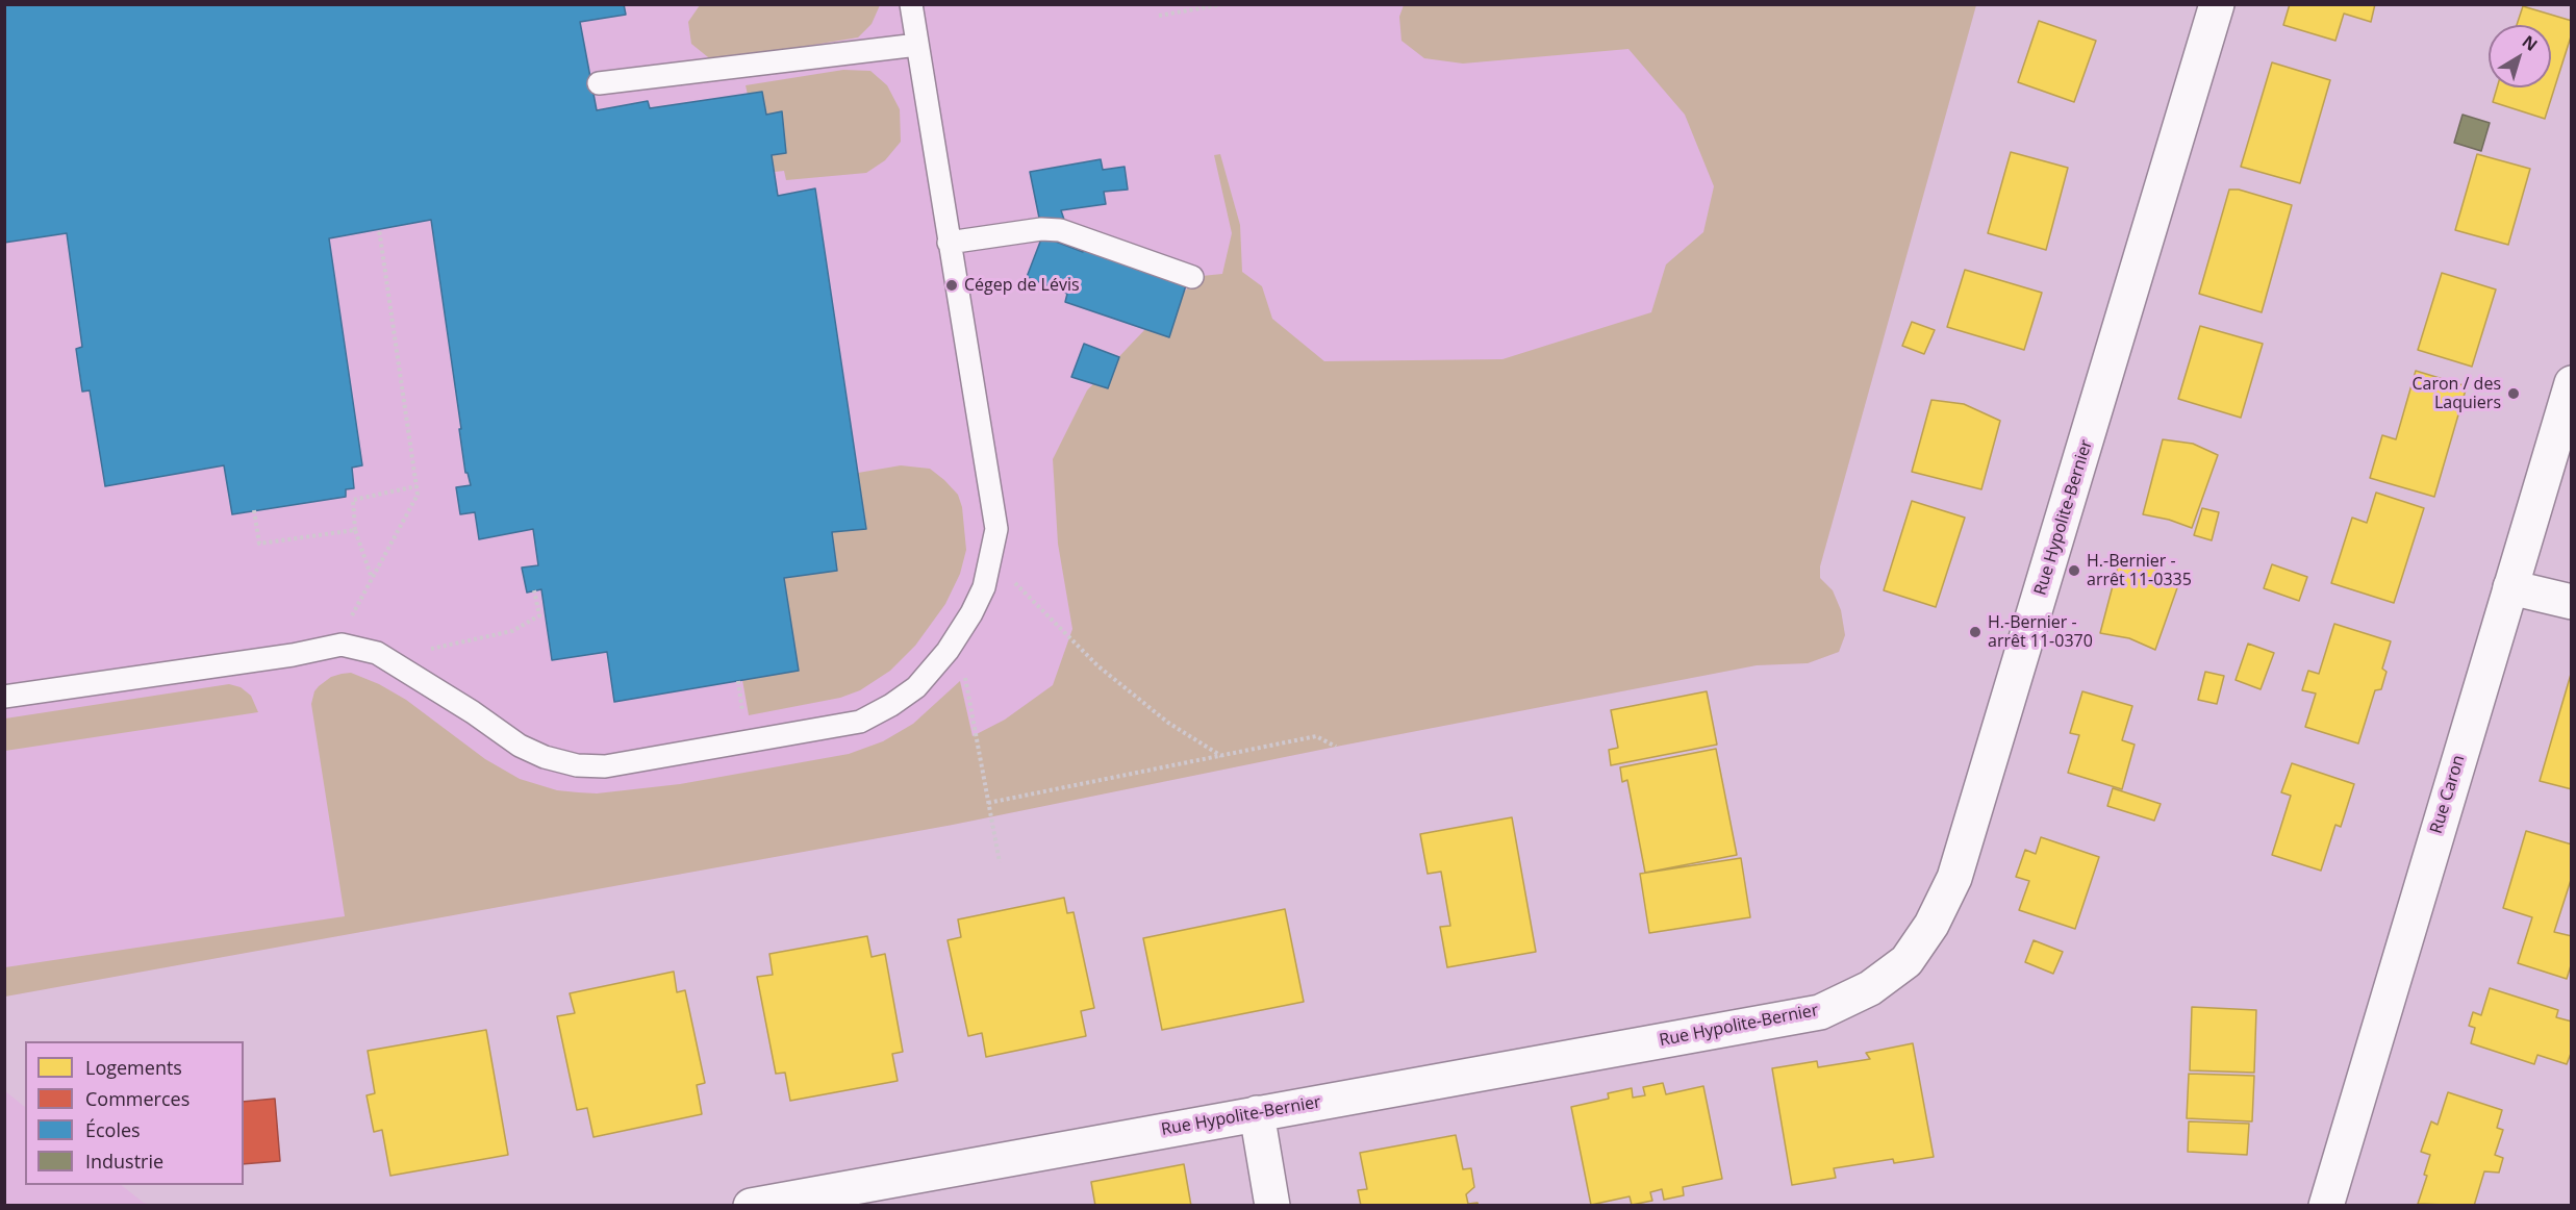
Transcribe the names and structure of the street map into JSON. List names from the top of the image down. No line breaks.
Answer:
{"streets":{"street":["Rue Hypolite-Bernier","Rue Caron"]},"places":["Cégep de Lévis","Caron / des Laquiers","H.-Bernier - arrêt 11-0335","H.-Bernier - arrêt 11-0370"],"legend":["Logements","Commerces","Écoles","Industrie"],"north":"top right"}
